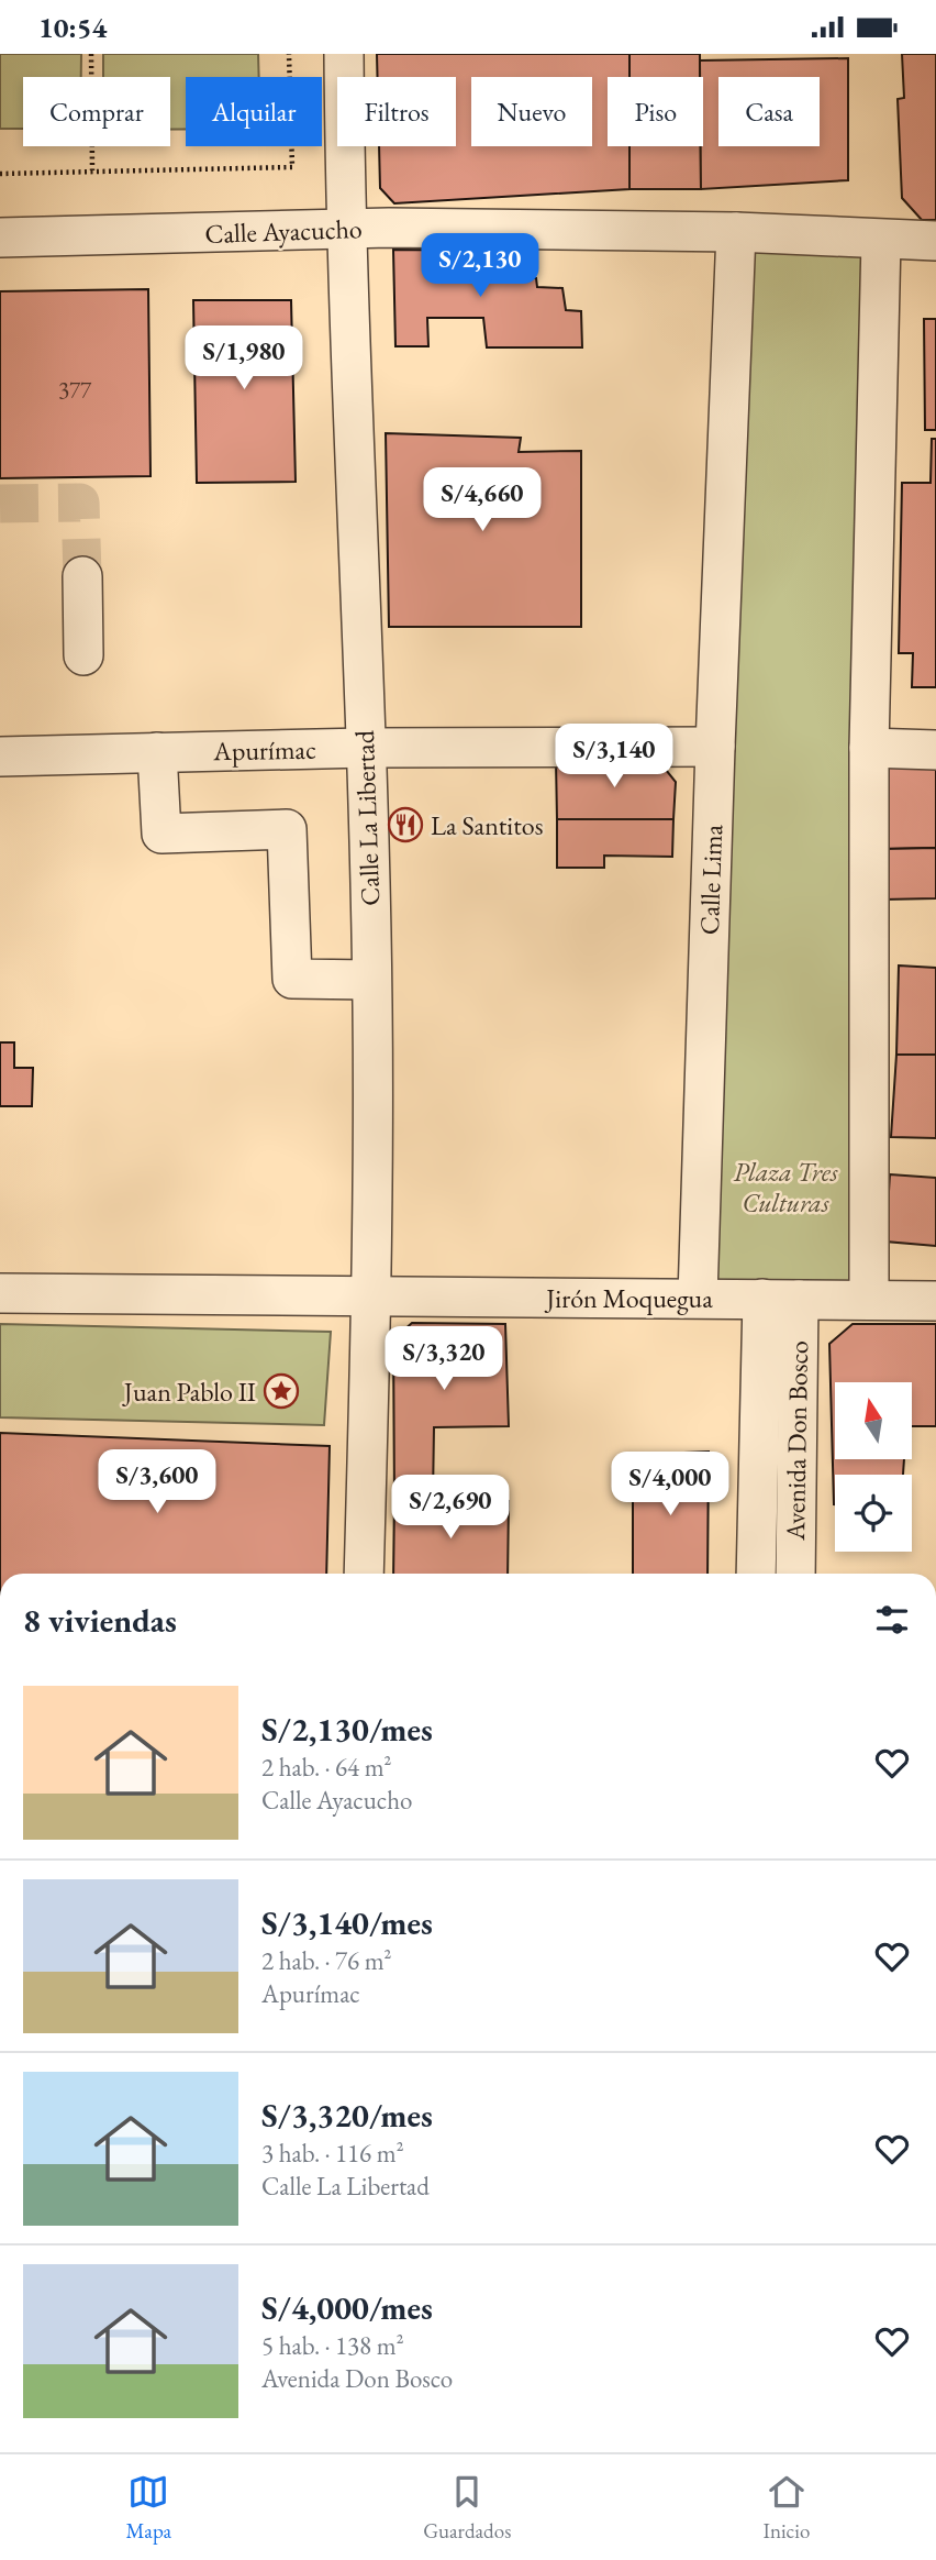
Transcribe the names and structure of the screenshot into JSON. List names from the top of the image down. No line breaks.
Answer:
{"streets":{"street":["Calle Ayacucho","Apurímac","Calle La Libertad","Calle Lima","Jirón Moquegua","Avenida Don Bosco"]},"crossings":[["Calle Ayacucho","Calle La Libertad"],["Calle Ayacucho","Calle Lima"],["Apurímac","Calle La Libertad"],["Apurímac","Calle Lima"],["Calle La Libertad","Jirón Moquegua"],["Calle Lima","Jirón Moquegua"],["Jirón Moquegua","Avenida Don Bosco"]],"parks":["Plaza Tres Culturas"],"places":{"restaurant":["La Santitos"],"place":["Juan Pablo II"]},"house_numbers":["377"],"north":"top","page":{"status":"10:54","chip":["Comprar","Alquilar","Filtros","Nuevo","Piso","Casa"],"price":["S/2,130","S/1,980","S/4,660","S/3,140","S/3,320","S/3,600","S/4,000","S/2,690"],"heading":"8 viviendas","list":[{"name":"S/2,130/mes","note":"2 hab. · 64 m² · Calle Ayacucho"},{"name":"S/3,140/mes","note":"2 hab. · 76 m² · Apurímac"},{"name":"S/3,320/mes","note":"3 hab. · 116 m² · Calle La Libertad"},{"name":"S/4,000/mes","note":"5 hab. · 138 m² · Avenida Don Bosco"}],"tabs":["Mapa","Guardados","Inicio"]}}
